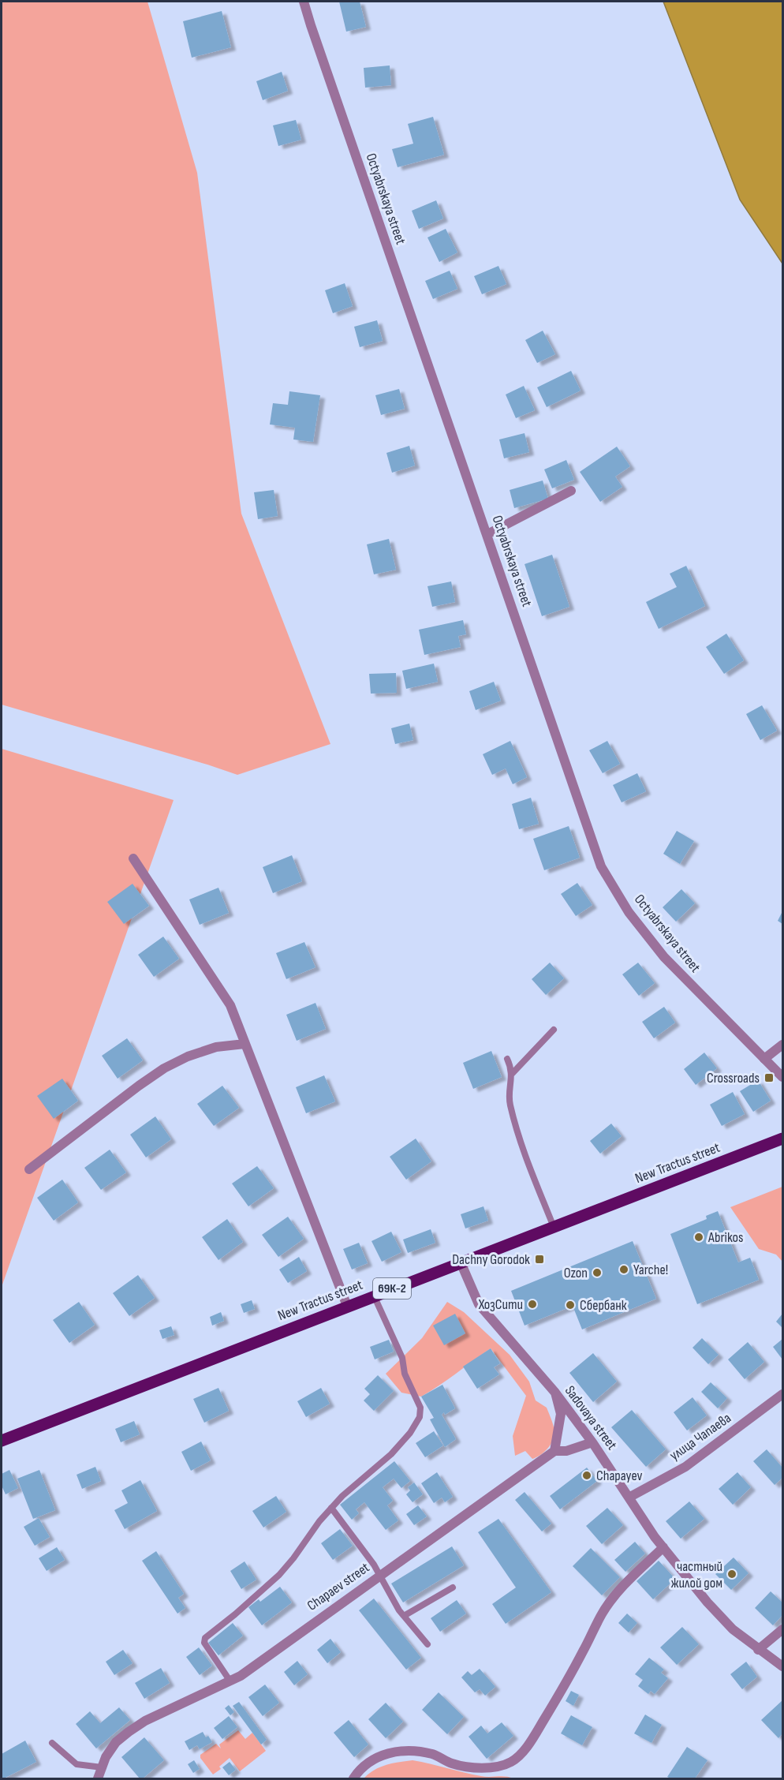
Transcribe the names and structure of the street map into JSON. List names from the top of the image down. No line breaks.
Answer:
{"streets":{"main road":["New Tractus street","69К-2"],"street":["Octyabrskaya street","Sadovaya street","улица Чапаева","Chapaev street"]},"crossings":[["New Tractus street","Sadovaya street"],["Sadovaya street","улица Чапаева"]],"places":{"transit":["Crossroads","Dachny Gorodok"],"other":["Abrikos","Yarche!","Ozon","ХозСити","Сбербанк","Chapayev","частный жилой дом"]}}
